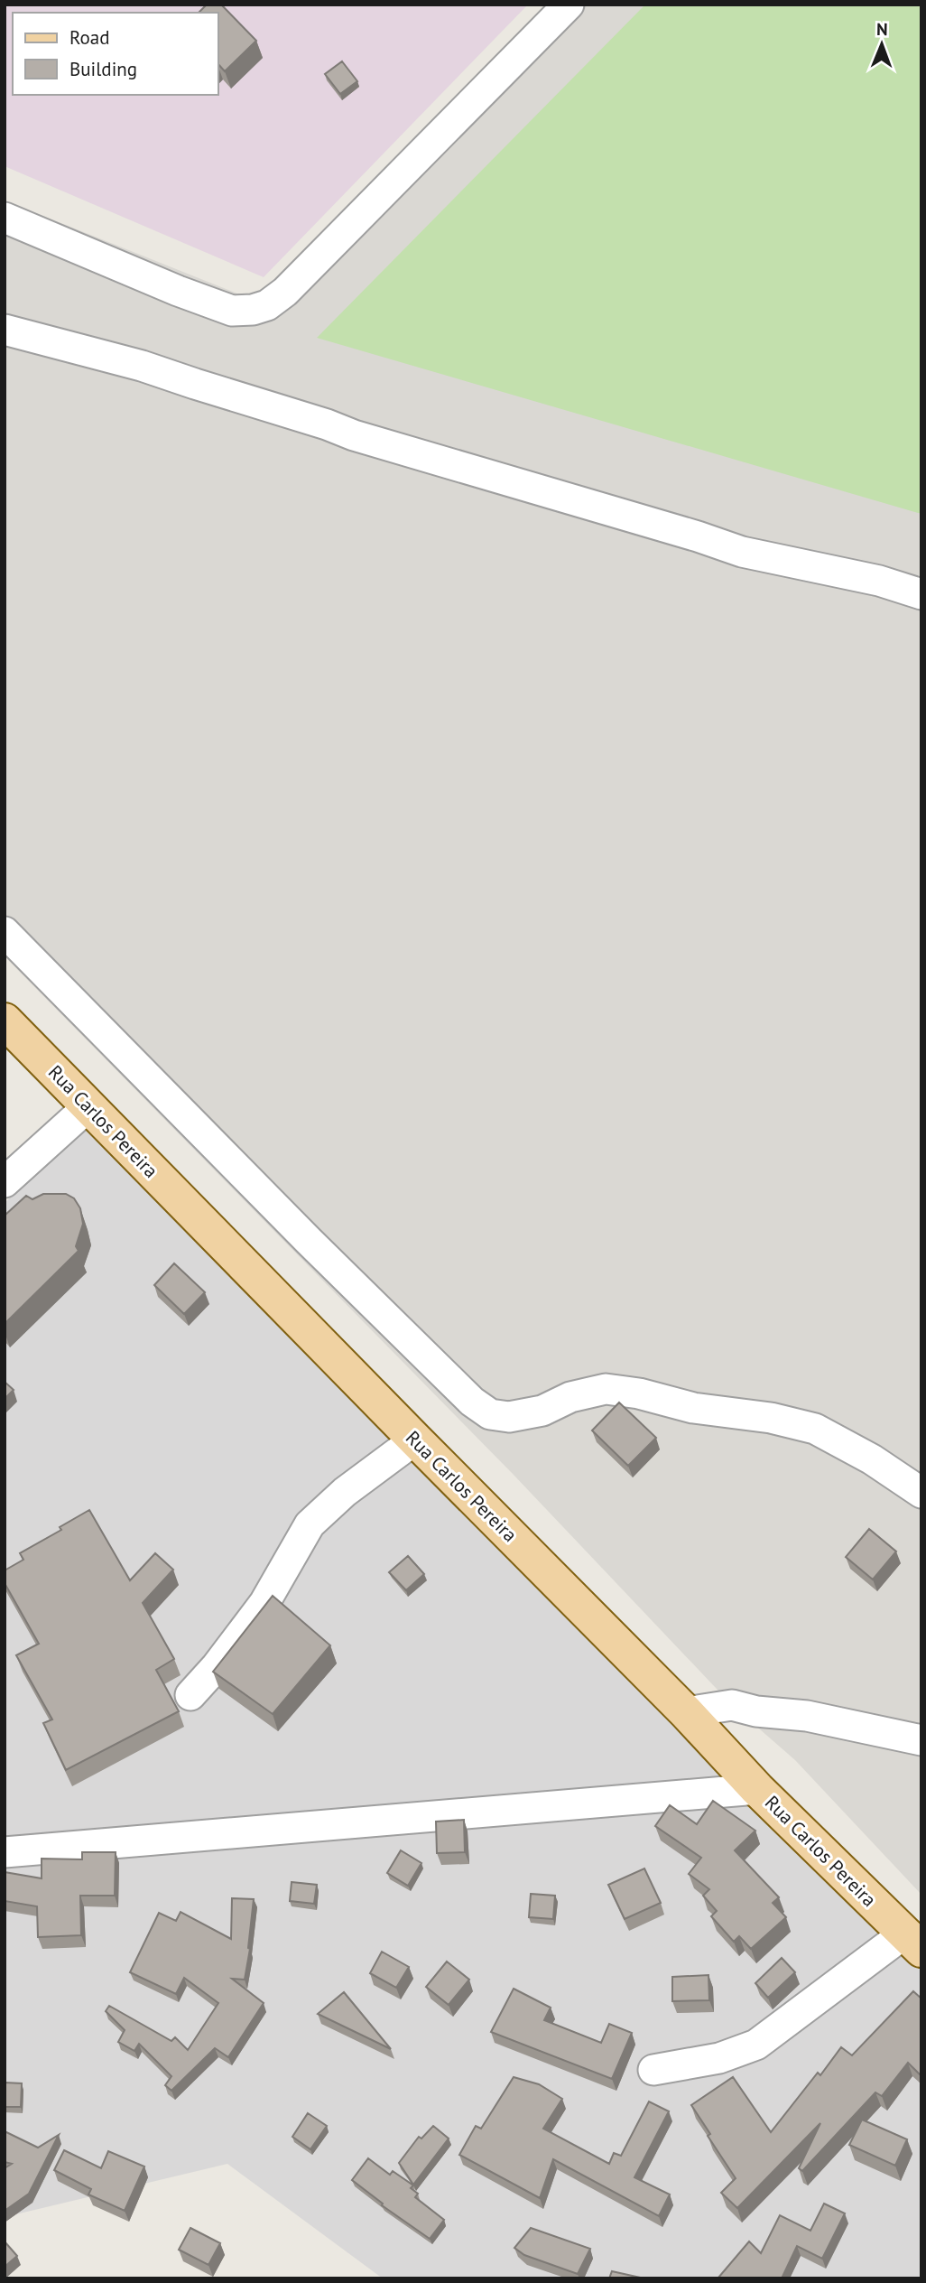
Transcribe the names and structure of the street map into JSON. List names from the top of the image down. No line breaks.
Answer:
{"streets":{"main road":["Rua Carlos Pereira"]},"legend":["Road","Building"],"north":"top"}
